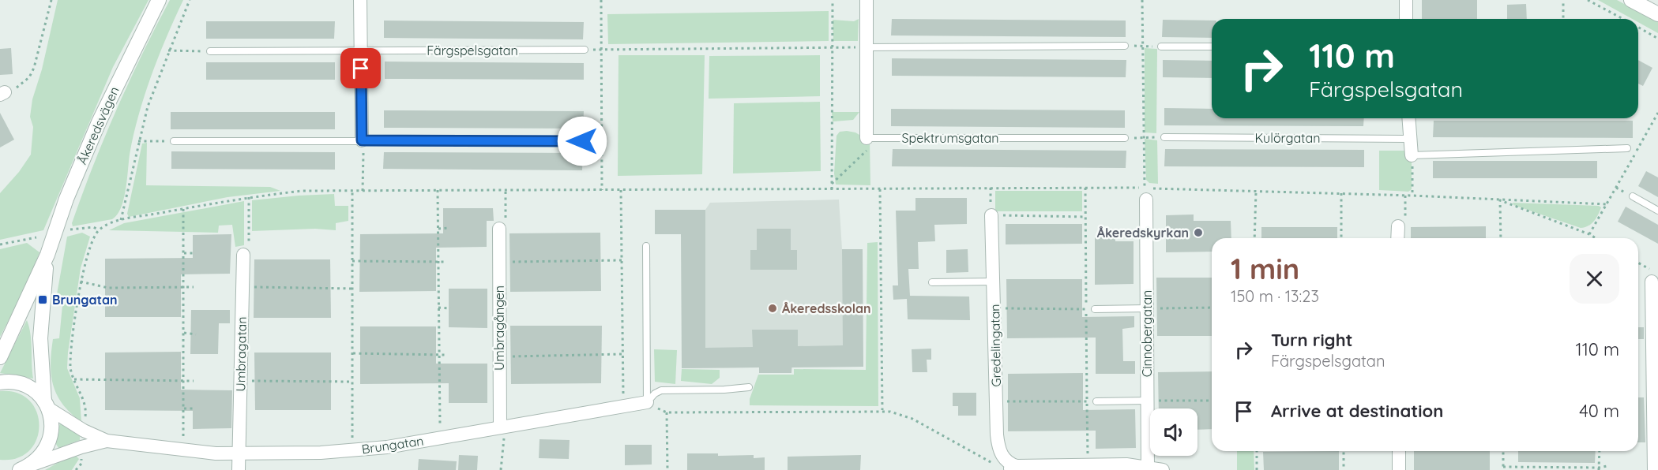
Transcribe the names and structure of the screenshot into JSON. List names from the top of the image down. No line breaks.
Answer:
{"streets":{"street":["Åkeredsvägen","Umbragången","Cinnobergatan","Gredelingatan","Umbragatan","Brungatan"],"lane":["Färgspelsgatan","Spektrumsgatan","Kulörgatan"]},"crossings":[["Åkeredsvägen","Brungatan"],["Umbragången","Brungatan"],["Umbragatan","Brungatan"]],"places":{"other":["Åkeredskyrkan","Åkeredsskolan"],"transit":["Brungatan"]},"page":{"turn":["110 m","Färgspelsgatan"],"heading":["1 min","150 m · 13:23"],"list":[{"name":"Turn right","note":"Färgspelsgatan","value":"110 m"},{"name":"Arrive at destination","value":"40 m"}]}}
